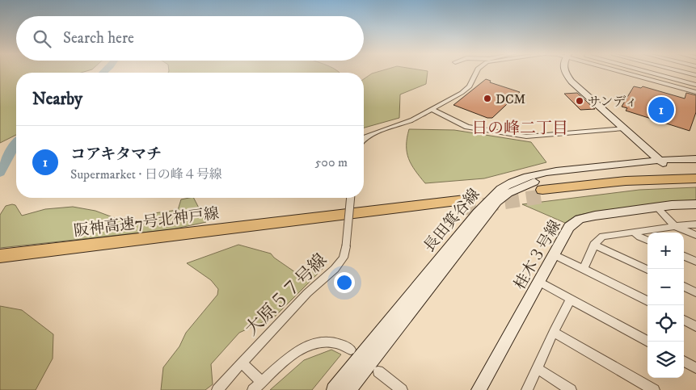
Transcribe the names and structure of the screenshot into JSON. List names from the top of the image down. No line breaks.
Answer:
{"streets":{"highway":["阪神高速7号北神戸線"],"street":["長田箕谷線","桂木３号線","大原５７号線"]},"districts":["日の峰二丁目"],"places":["DCM","サンディ"],"page":{"search":"Search here","heading":"Nearby","pins":"1","list":[{"mark":"1","name":"コアキタマチ","note":"Supermarket · 日の峰４号線","value":"500 m"}],"map_buttons":["+","−"]}}
